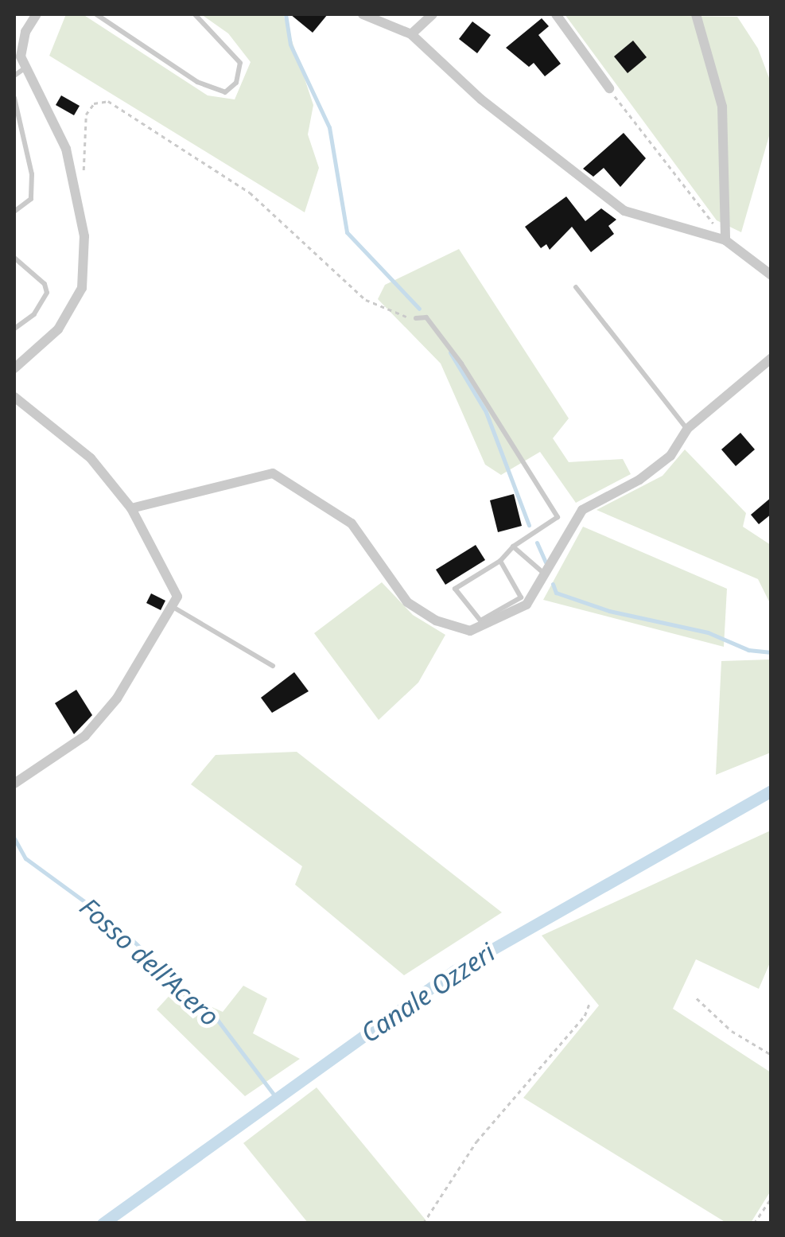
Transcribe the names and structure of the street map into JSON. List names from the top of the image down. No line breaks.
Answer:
{"water":["Fosso dell'Acero","Canale Ozzeri"]}
